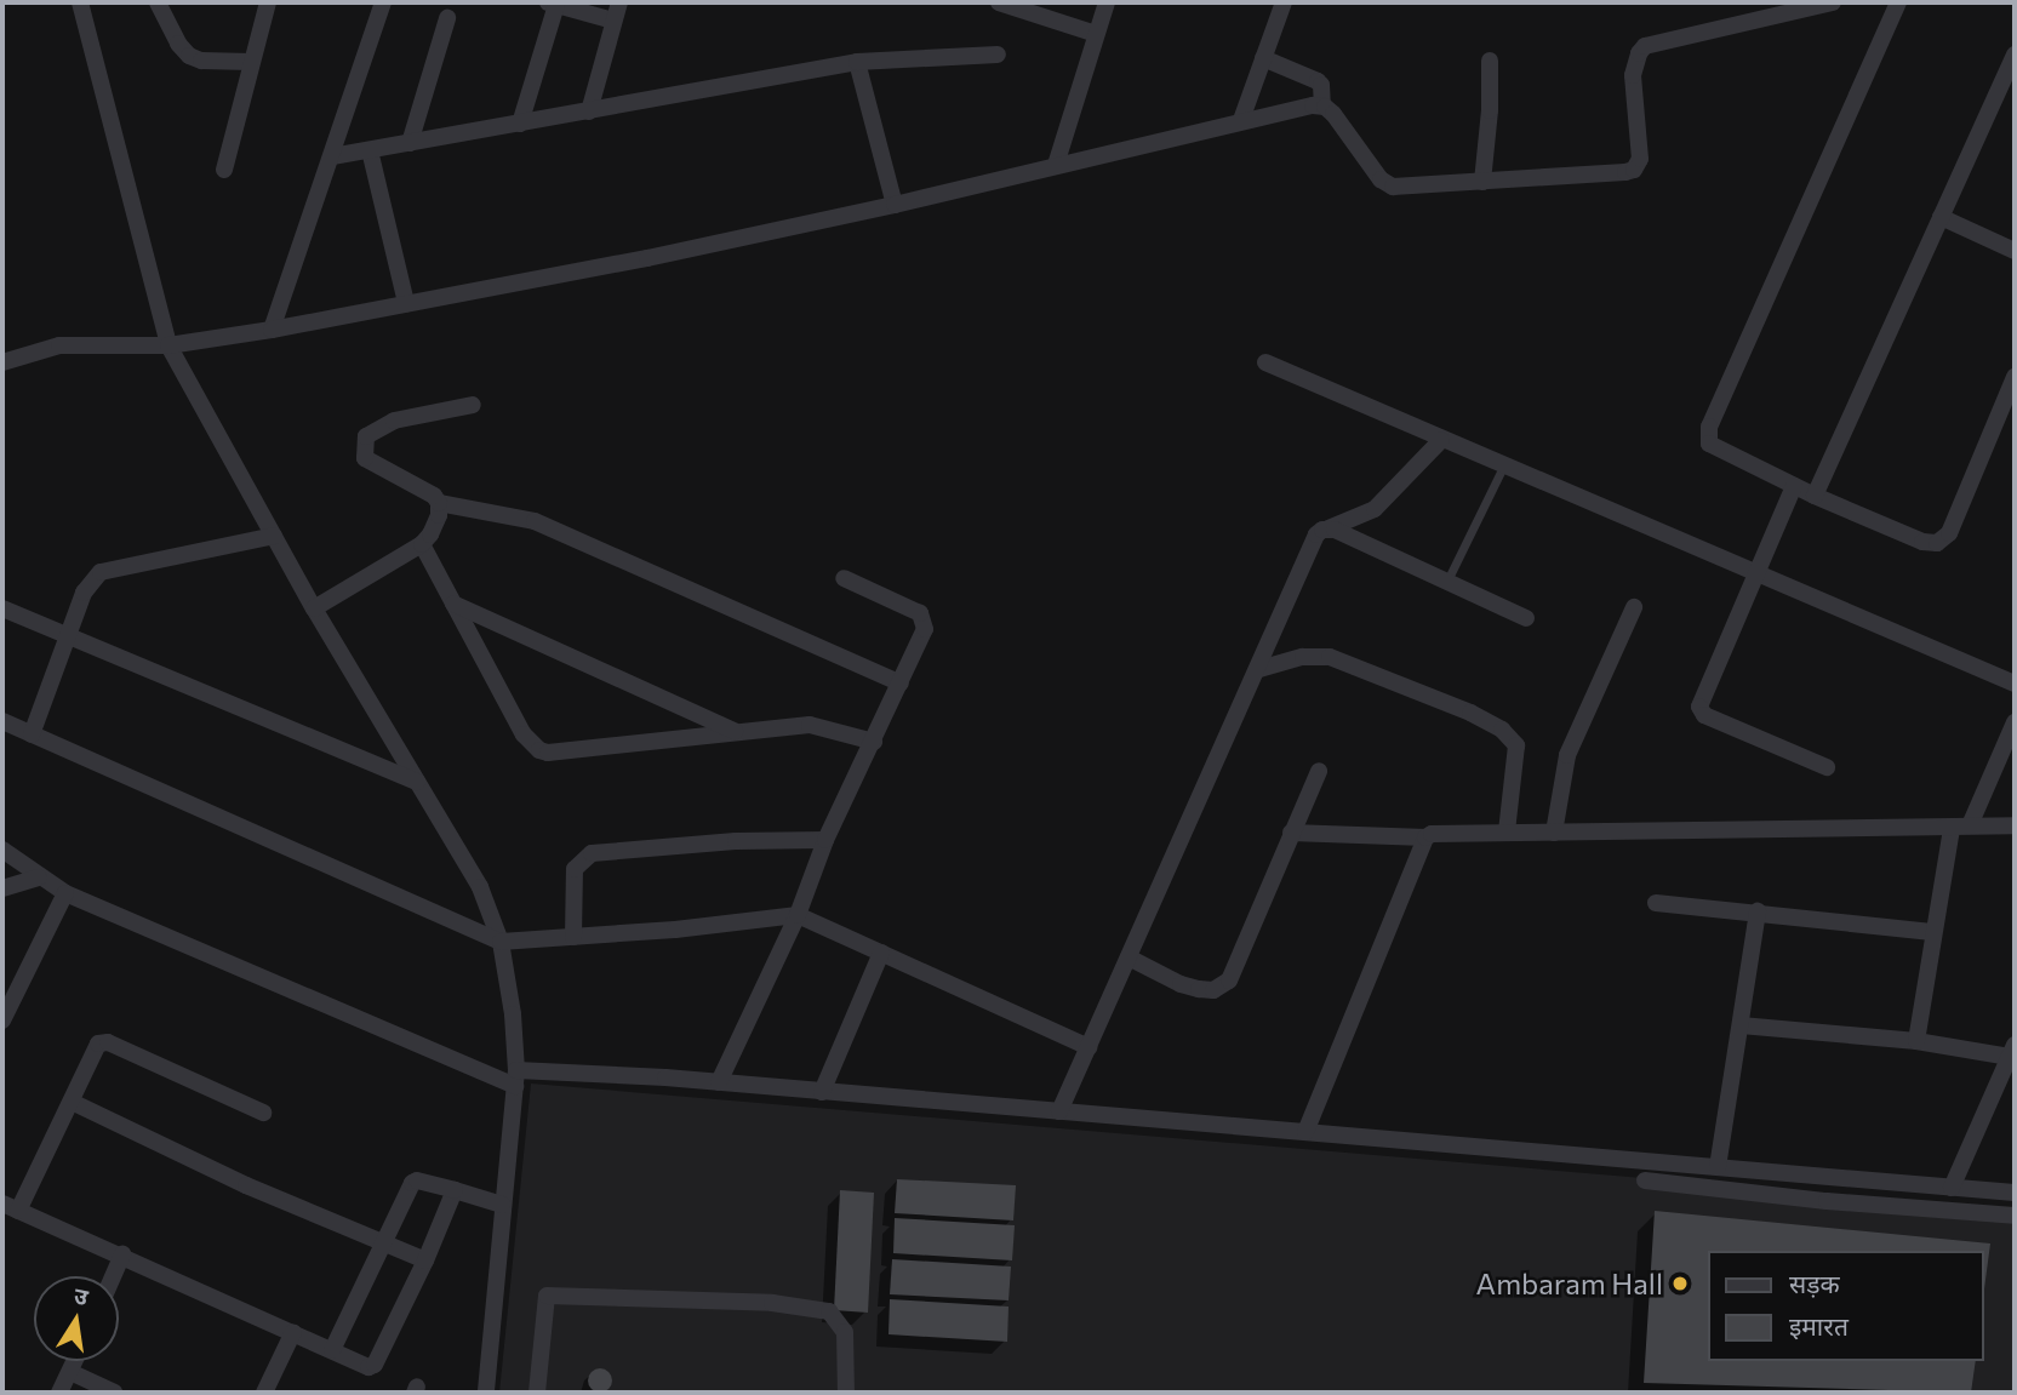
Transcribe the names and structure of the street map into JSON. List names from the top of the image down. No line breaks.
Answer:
{"places":["Ambaram Hall"],"legend":["सड़क","इमारत"],"north":"top"}
